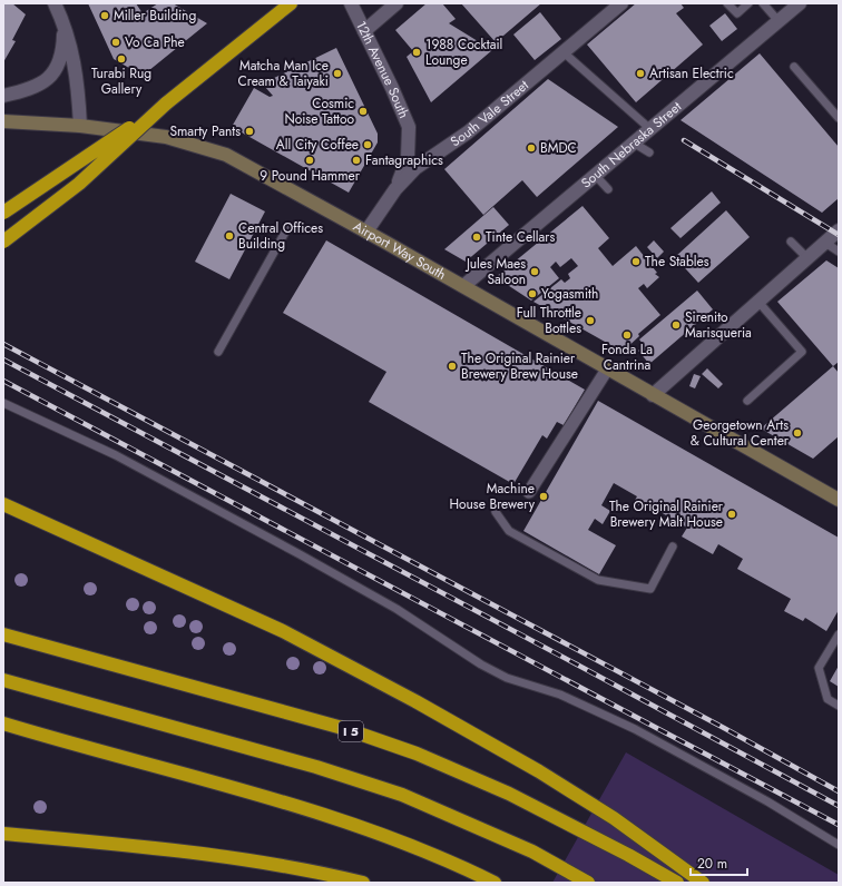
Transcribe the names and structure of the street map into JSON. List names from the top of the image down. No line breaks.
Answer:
{"streets":{"highway":["I 5"],"main road":["Airport Way South"],"street":["12th Avenue South","South Vale Street","South Nebraska Street"]},"crossings":[["12th Avenue South","South Vale Street"],["South Vale Street","Airport Way South"],["South Nebraska Street","Airport Way South"]],"places":["Miller Building","Vo Ca Phe","1988 Cocktail Lounge","Turabi Rug Gallery","Matcha Man Ice Cream & Taiyaki","Artisan Electric","Cosmic Noise Tattoo","Smarty Pants","All City Coffee","BMDC","9 Pound Hammer","Fantagraphics","Central Offices Building","Tinte Cellars","The Stables","Jules Maes Saloon","Yogasmith","Full Throttle Bottles","Sirenito Marisqueria","Fonda La Cantrina","The Original Rainier Brewery Brew House","Georgetown Arts & Cultural Center","Machine House Brewery","The Original Rainier Brewery Malt House"],"scale_bar":"20 m"}
